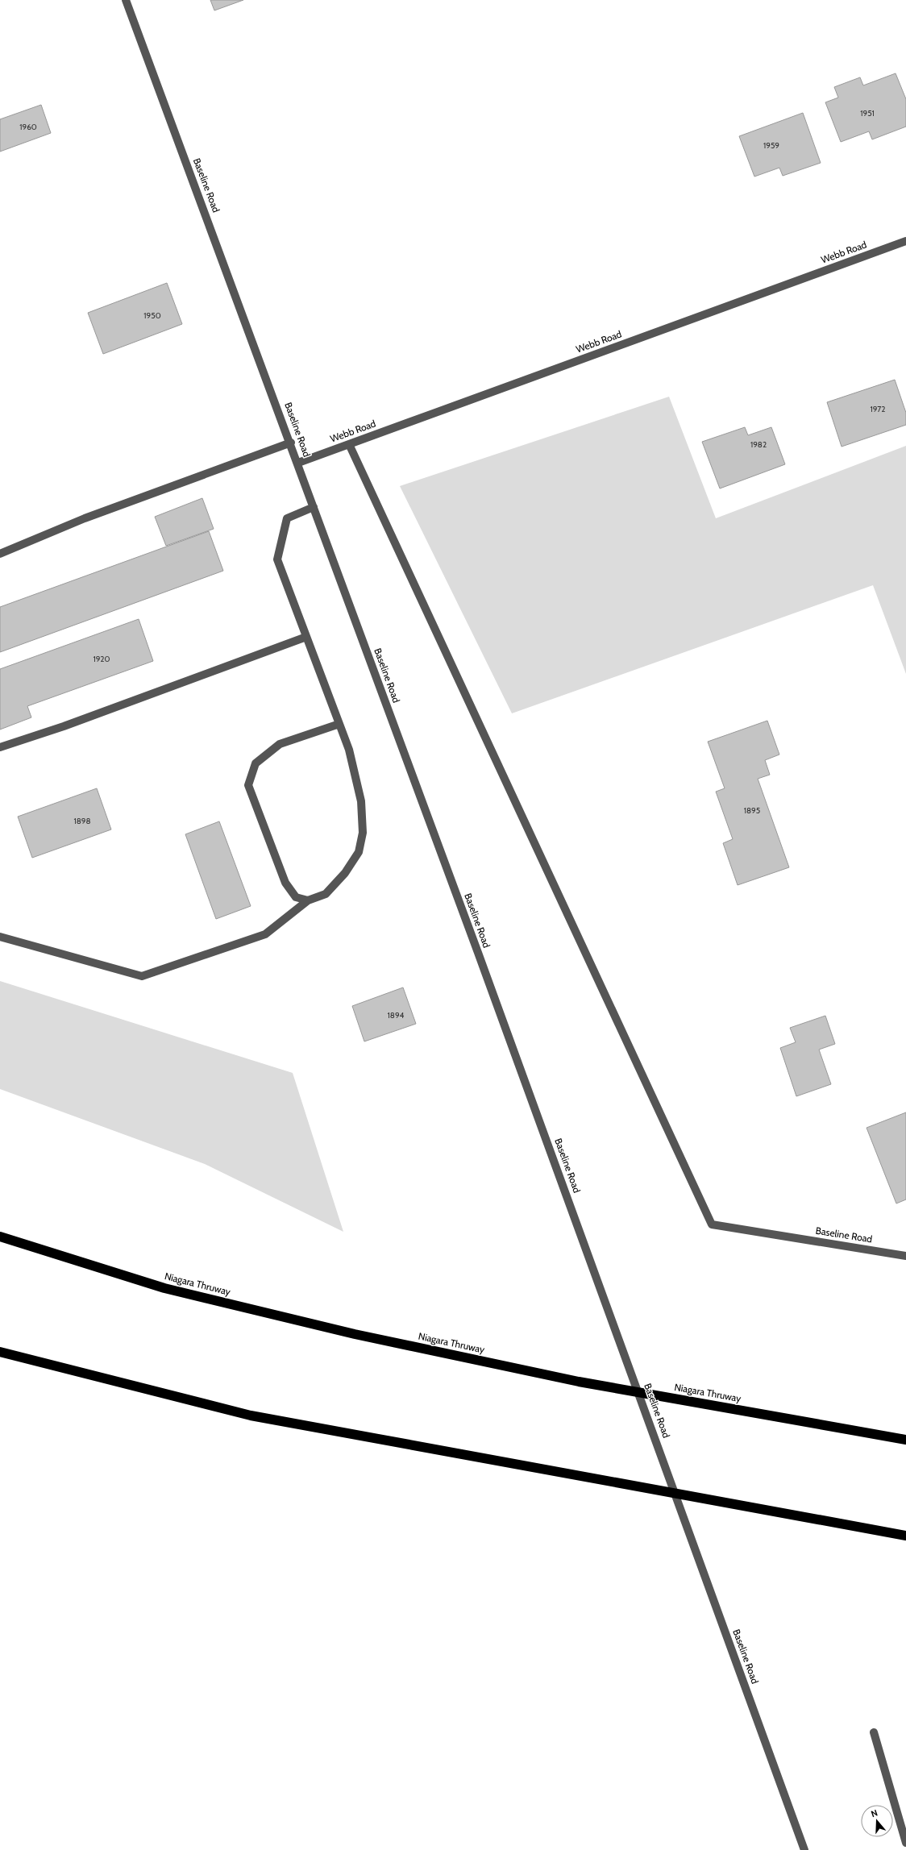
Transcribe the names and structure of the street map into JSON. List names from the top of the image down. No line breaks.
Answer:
{"streets":{"highway":["Niagara Thruway"],"street":["Baseline Road","Webb Road"]},"crossings":[["Baseline Road","Webb Road"]],"house_numbers":["1951","1960","1959","1950","1972","1982","1920","1895","1898","1894"],"north":"top"}
